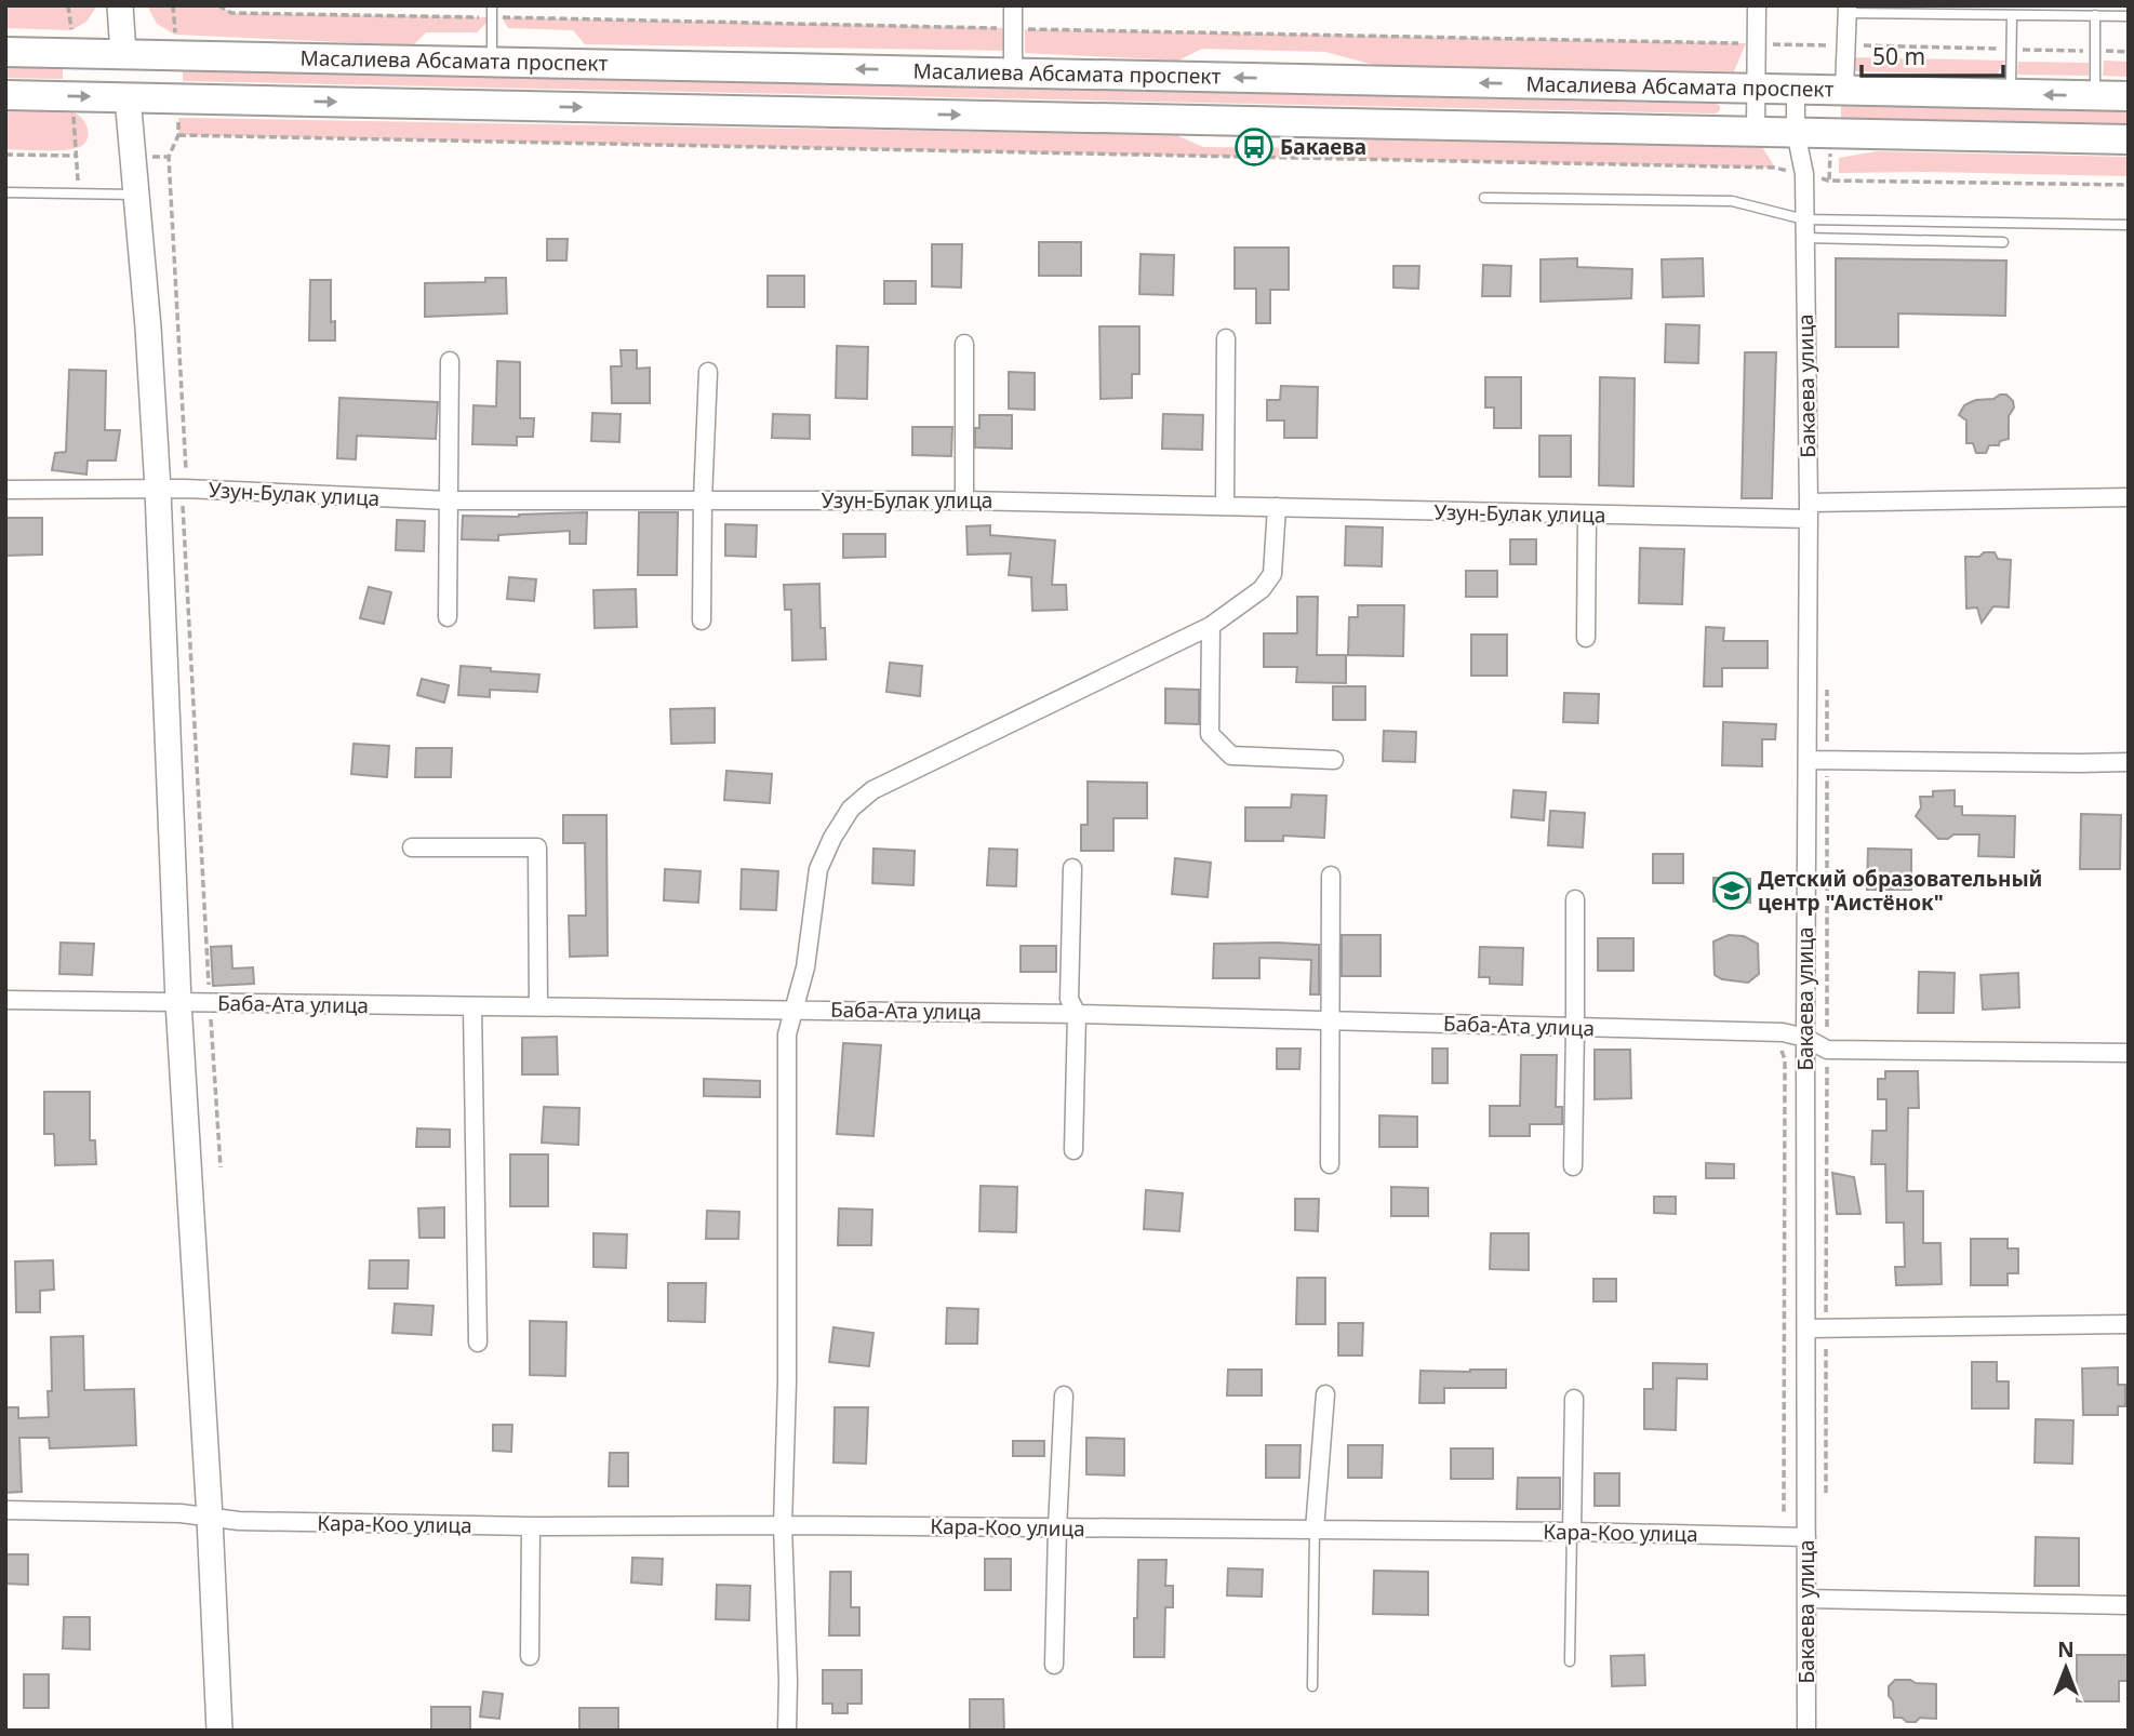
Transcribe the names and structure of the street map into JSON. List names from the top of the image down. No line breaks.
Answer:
{"streets":{"main road":["Масалиева Абсамата проспект"],"street":["Бакаева улица","Узун-Булак улица","Баба-Ата улица","Кара-Коо улица"]},"crossings":[["Масалиева Абсамата проспект","Бакаева улица"],["Бакаева улица","Узун-Булак улица"],["Бакаева улица","Баба-Ата улица"],["Бакаева улица","Кара-Коо улица"]],"places":{"bus stop":["Бакаева"],"school or university":["Детский образовательный центр \"Аистёнок\""]},"scale_bar":"50 m","north":"top"}
